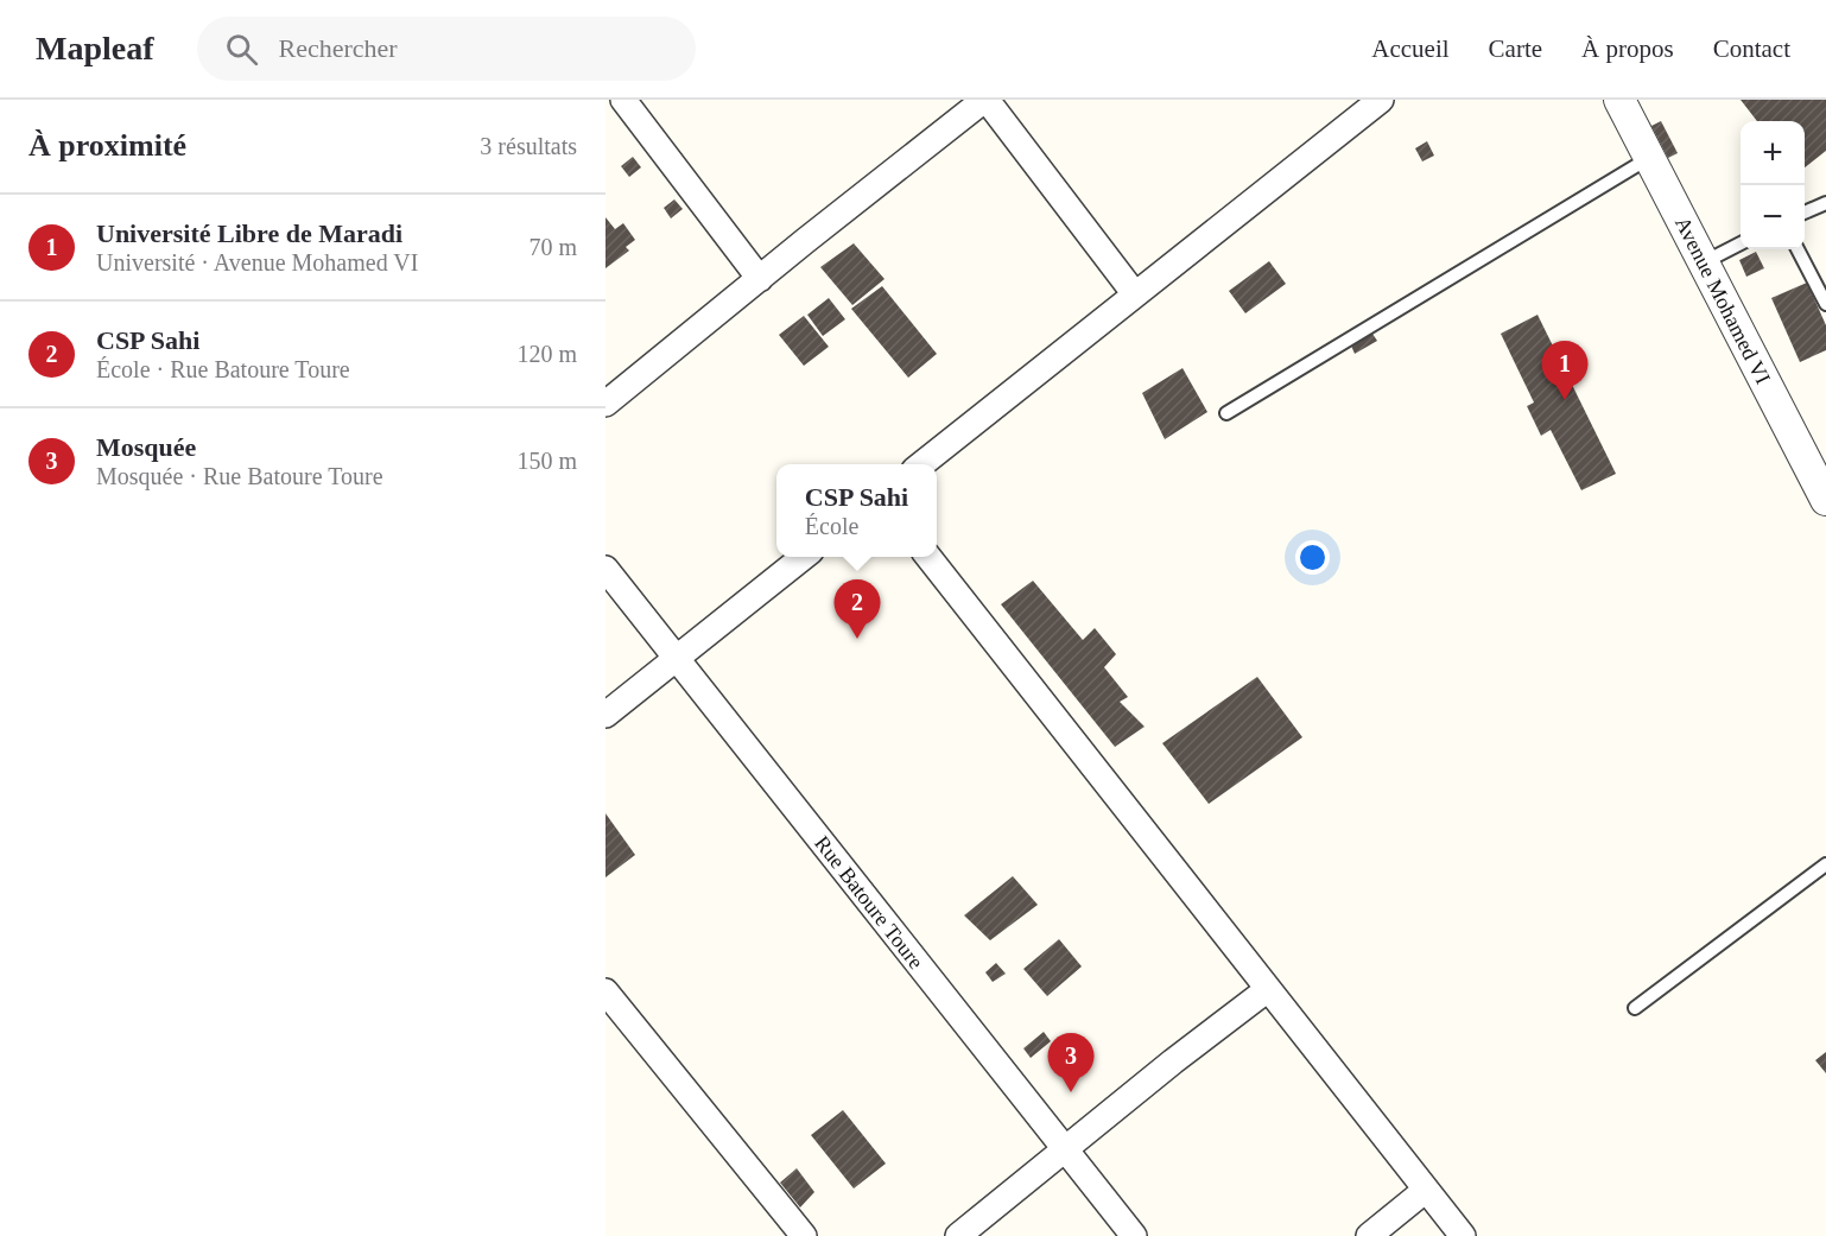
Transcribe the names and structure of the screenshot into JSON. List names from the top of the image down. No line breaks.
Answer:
{"streets":{"street":["Avenue Mohamed VI","Rue Batoure Toure"]},"page":{"header":"Mapleaf","search":"Rechercher","nav":["Accueil","Carte","À propos","Contact"],"heading":["À proximité","3 résultats"],"map_buttons":["+","−"],"list":[{"mark":"1","name":"Université Libre de Maradi","note":"Université · Avenue Mohamed VI","value":"70 m"},{"mark":"2","name":"CSP Sahi","note":"École · Rue Batoure Toure","value":"120 m"},{"mark":"3","name":"Mosquée","note":"Mosquée · Rue Batoure Toure","value":"150 m"}],"pins":["1","2","3"],"popup":["CSP Sahi","École"]}}
